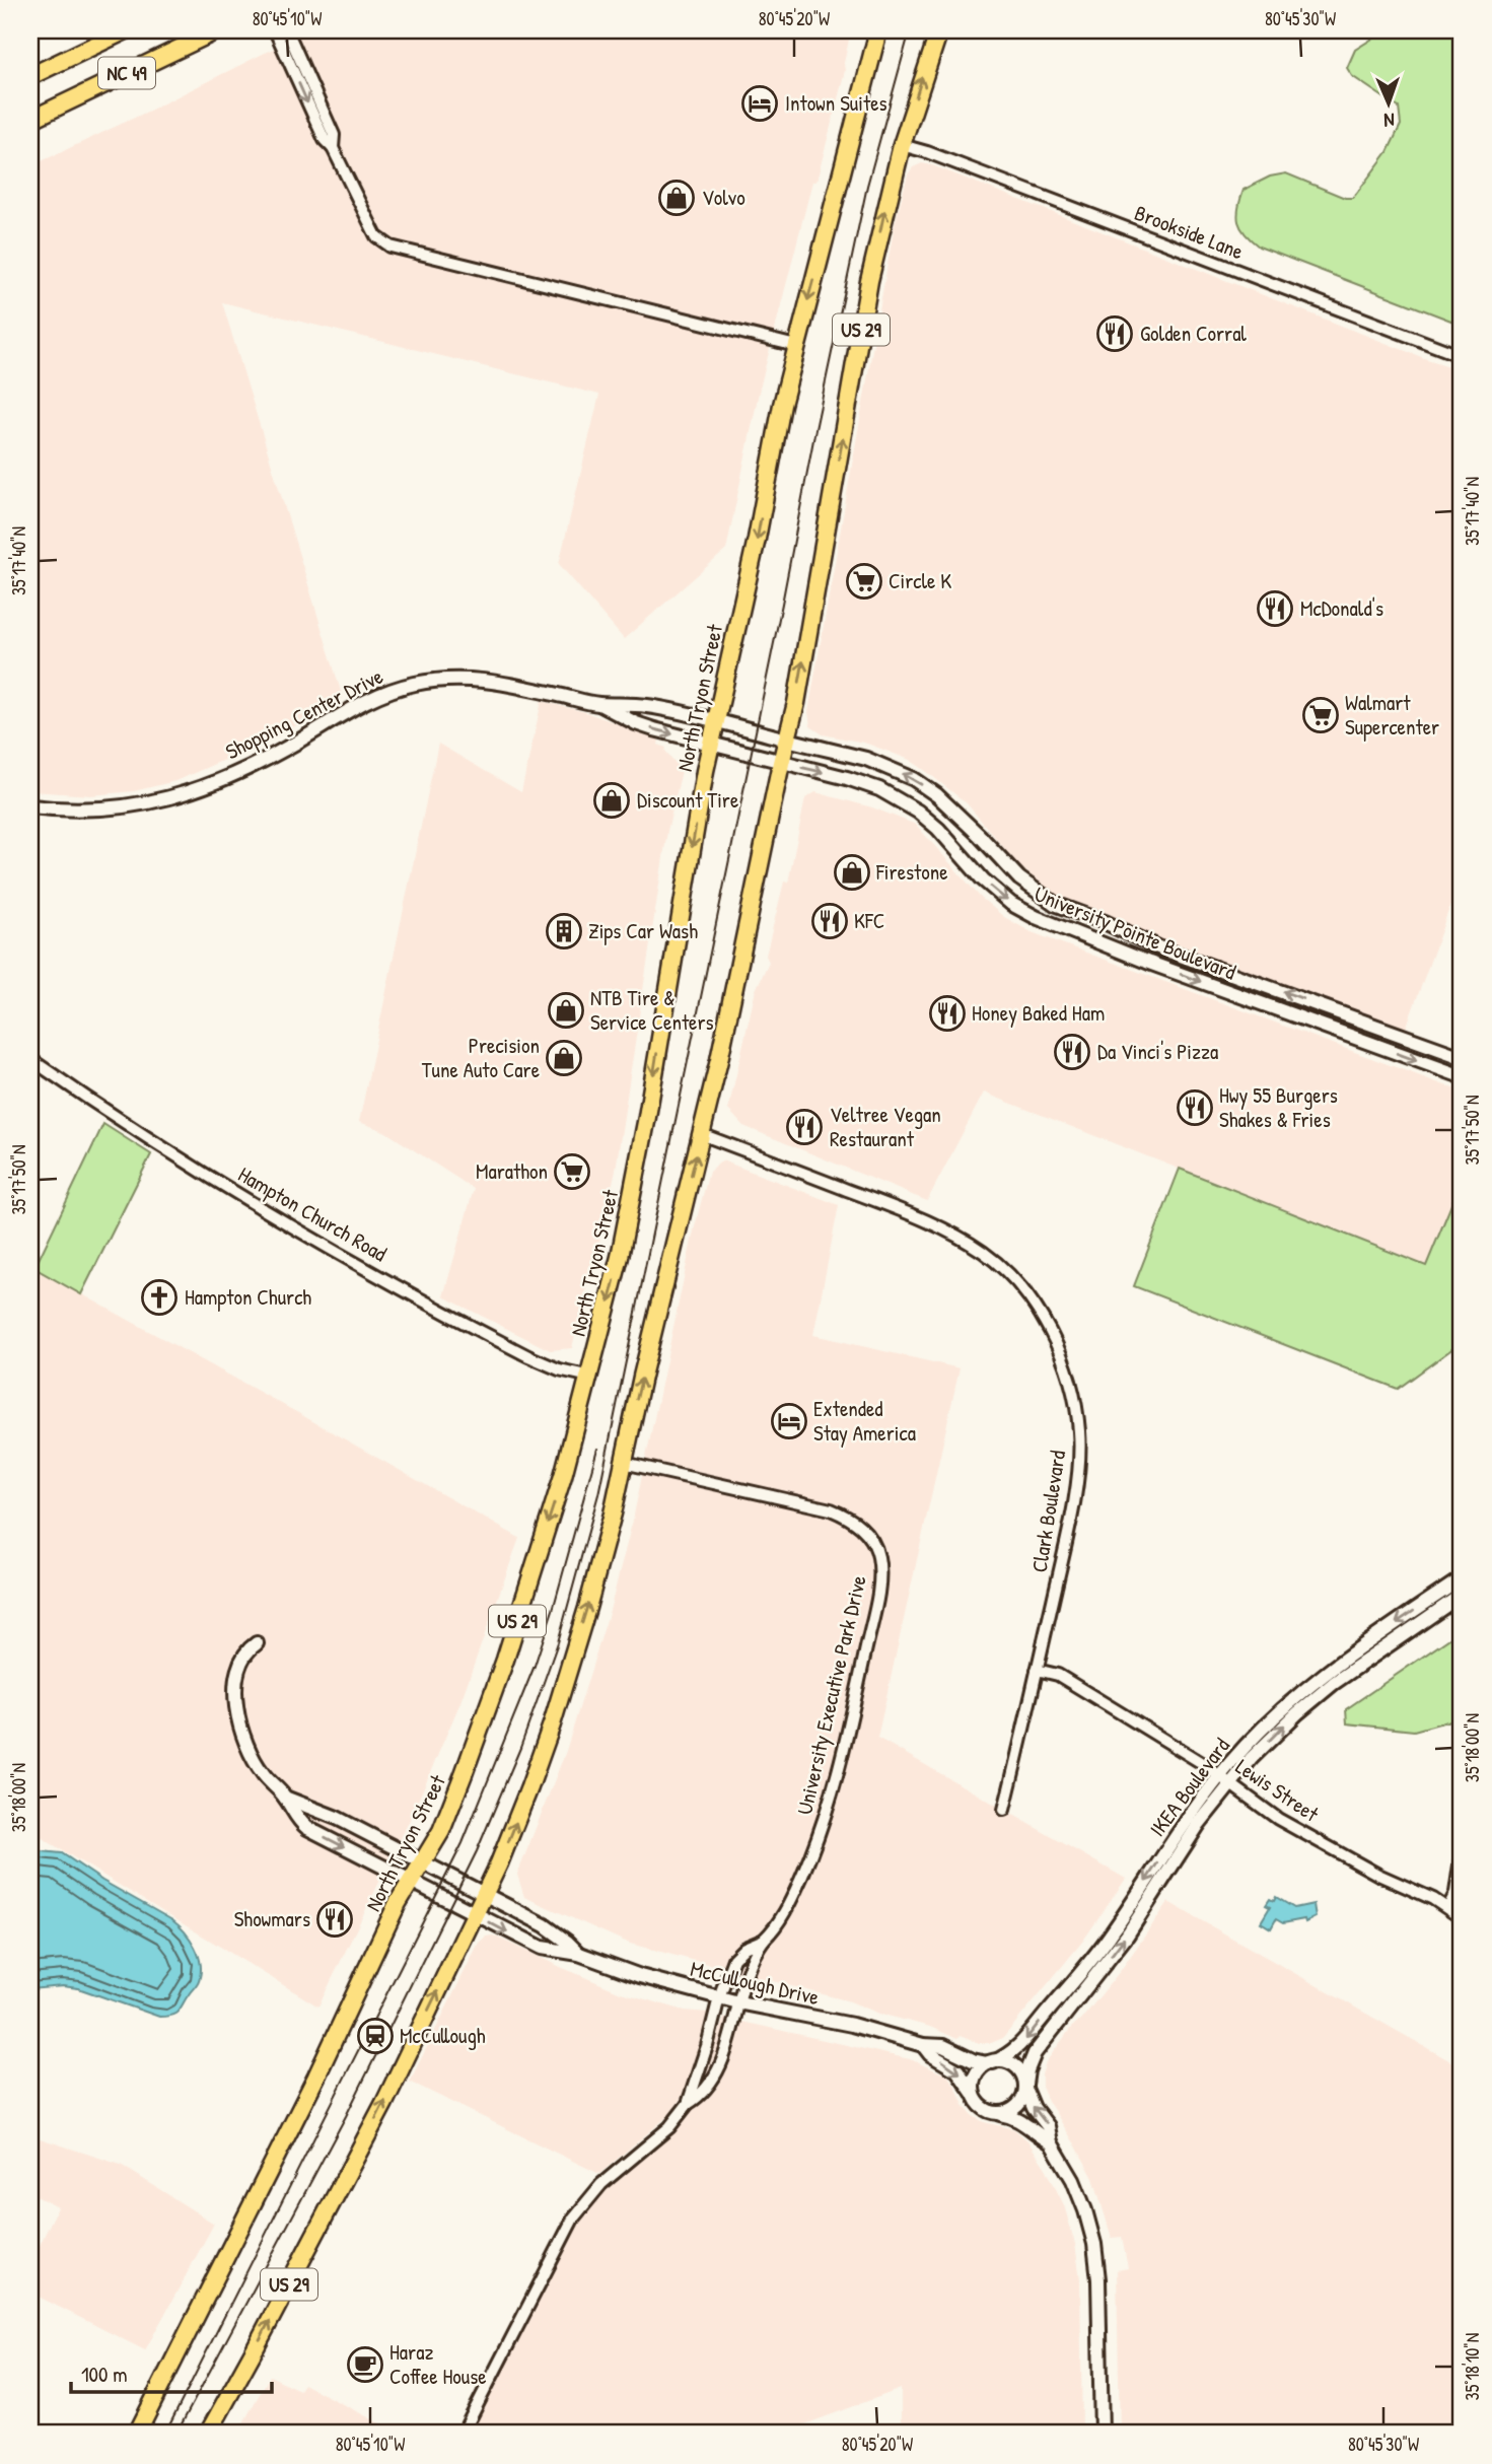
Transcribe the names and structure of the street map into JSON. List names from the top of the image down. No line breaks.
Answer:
{"streets":{"main road":["NC 49","US 29","North Tryon Street"],"street":["Brookside Lane","Shopping Center Drive","University Pointe Boulevard","Hampton Church Road","Clark Boulevard","University Executive Park Drive","IKEA Boulevard","Lewis Street","McCullough Drive"]},"crossings":[["Brookside Lane","US 29"],["US 29","University Pointe Boulevard"],["US 29","Clark Boulevard"],["US 29","University Executive Park Drive"],["US 29","McCullough Drive"],["North Tryon Street","Shopping Center Drive"],["North Tryon Street","Hampton Church Road"],["North Tryon Street","McCullough Drive"],["Shopping Center Drive","University Pointe Boulevard"],["Clark Boulevard","Lewis Street"],["University Executive Park Drive","McCullough Drive"],["IKEA Boulevard","Lewis Street"],["IKEA Boulevard","McCullough Drive"]],"places":{"hotel":["Intown Suites","Extended Stay America"],"shop":["Volvo","Discount Tire","Firestone","NTB Tire & Service Centers","Precision Tune Auto Care"],"restaurant":["Golden Corral","McDonald's","KFC","Honey Baked Ham","Da Vinci's Pizza","Hwy 55 Burgers Shakes & Fries","Veltree Vegan Restaurant","Showmars"],"supermarket":["Circle K","Walmart Supercenter","Marathon"],"building":["Zips Car Wash"],"church":["Hampton Church"],"station":["McCullough"],"cafe":["Haraz Coffee House"]},"scale_bar":"100 m","north":"bottom","coordinates":["80°45'10\"W","80°45'20\"W","80°45'30\"W","35°17'40\"N","35°17'50\"N","35°18'00\"N","35°18'10\"N"]}
